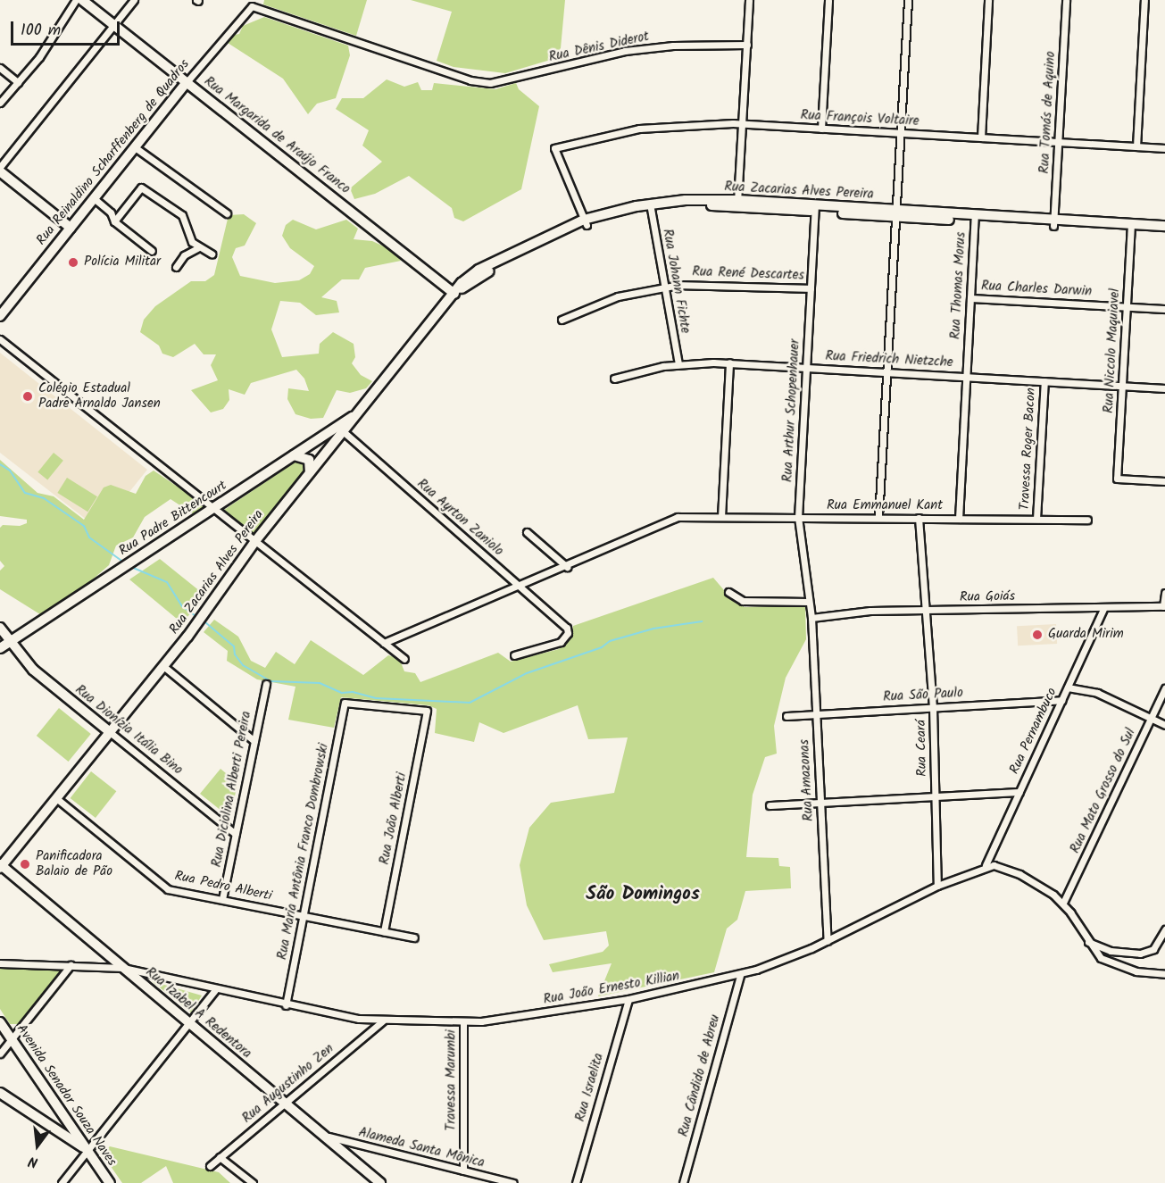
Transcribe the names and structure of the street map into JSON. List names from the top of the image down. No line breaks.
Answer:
{"streets":{"main road":["Rua Margarida de Araújo Franco","Rua Reinaldino Scharffenberg de Quadros","Rua Zacarias Alves Pereira","Rua Padre Bittencourt","Rua Dionízia Itália Bino","Rua Izabel A Redentora","Avenida Senador Souza Naves"],"street":["Rua Dênis Diderot","Rua Tomás de Aquino","Rua François Voltaire","Rua René Descartes","Rua Johann Fichte","Rua Thomas Morus","Rua Charles Darwin","Rua Niccolo Maquiavel","Rua Friedrich Nietzche","Rua Arthur Schopenhauer","Travessa Roger Bacon","Rua Emmanuel Kant","Rua Ayrton Zaniolo","Rua Goiás","Rua São Paulo","Rua Pernambuco","Rua Ceará","Rua Amazonas","Rua Diciolina Alberti Pereira","Rua Mato Grosso do Sul","Rua João Alberti","Rua Maria Antônia Franco Dombrowski","Rua Pedro Alberti","Rua João Ernesto Killian","Rua Cândido de Abreu","Travessa Marumbi","Rua Augustinho Zen","Rua Israelita","Alameda Santa Mônica"]},"crossings":[["Rua Dênis Diderot","Rua Reinaldino Scharffenberg de Quadros"],["Rua Tomás de Aquino","Rua François Voltaire"],["Rua Tomás de Aquino","Rua Zacarias Alves Pereira"],["Rua François Voltaire","Rua Zacarias Alves Pereira"],["Rua Margarida de Araújo Franco","Rua Reinaldino Scharffenberg de Quadros"],["Rua Margarida de Araújo Franco","Rua Zacarias Alves Pereira"],["Rua Zacarias Alves Pereira","Rua Johann Fichte"],["Rua Zacarias Alves Pereira","Rua Thomas Morus"],["Rua Zacarias Alves Pereira","Rua Niccolo Maquiavel"],["Rua Zacarias Alves Pereira","Rua Arthur Schopenhauer"],["Rua Zacarias Alves Pereira","Rua Ayrton Zaniolo"],["Rua Zacarias Alves Pereira","Rua Padre Bittencourt"],["Rua Zacarias Alves Pereira","Rua Dionízia Itália Bino"],["Rua Zacarias Alves Pereira","Rua Pedro Alberti"],["Rua Zacarias Alves Pereira","Rua Izabel A Redentora"],["Rua René Descartes","Rua Johann Fichte"],["Rua René Descartes","Rua Arthur Schopenhauer"],["Rua Johann Fichte","Rua Friedrich Nietzche"],["Rua Thomas Morus","Rua Charles Darwin"],["Rua Thomas Morus","Rua Friedrich Nietzche"],["Rua Thomas Morus","Rua Emmanuel Kant"],["Rua Charles Darwin","Rua Niccolo Maquiavel"],["Rua Niccolo Maquiavel","Rua Friedrich Nietzche"],["Rua Friedrich Nietzche","Rua Arthur Schopenhauer"],["Rua Friedrich Nietzche","Travessa Roger Bacon"],["Rua Arthur Schopenhauer","Rua Emmanuel Kant"],["Rua Arthur Schopenhauer","Rua Goiás"],["Rua Arthur Schopenhauer","Rua Amazonas"],["Travessa Roger Bacon","Rua Emmanuel Kant"],["Rua Emmanuel Kant","Rua Ceará"],["Rua Ayrton Zaniolo","Rua Padre Bittencourt"],["Rua Padre Bittencourt","Rua Dionízia Itália Bino"],["Rua Goiás","Rua Pernambuco"],["Rua Goiás","Rua Ceará"],["Rua Goiás","Rua Amazonas"],["Rua São Paulo","Rua Pernambuco"],["Rua São Paulo","Rua Ceará"],["Rua São Paulo","Rua Amazonas"],["Rua Dionízia Itália Bino","Rua Diciolina Alberti Pereira"],["Rua Pernambuco","Rua João Ernesto Killian"],["Rua Ceará","Rua João Ernesto Killian"],["Rua Amazonas","Rua João Ernesto Killian"],["Rua Diciolina Alberti Pereira","Rua Pedro Alberti"],["Rua João Alberti","Rua Maria Antônia Franco Dombrowski"],["Rua João Alberti","Rua Pedro Alberti"],["Rua Maria Antônia Franco Dombrowski","Rua Pedro Alberti"],["Rua Maria Antônia Franco Dombrowski","Rua João Ernesto Killian"],["Rua João Ernesto Killian","Rua Izabel A Redentora"],["Rua João Ernesto Killian","Rua Cândido de Abreu"],["Rua João Ernesto Killian","Travessa Marumbi"],["Rua João Ernesto Killian","Rua Augustinho Zen"],["Rua João Ernesto Killian","Rua Israelita"],["Rua Izabel A Redentora","Rua Augustinho Zen"],["Rua Izabel A Redentora","Alameda Santa Mônica"],["Travessa Marumbi","Alameda Santa Mônica"]],"districts":["São Domingos"],"places":["Polícia Militar","Colégio Estadual Padre Arnaldo Jansen","Guarda Mirim","Panificadora Balaio de Pão"],"scale_bar":"100 m","north":"bottom"}
